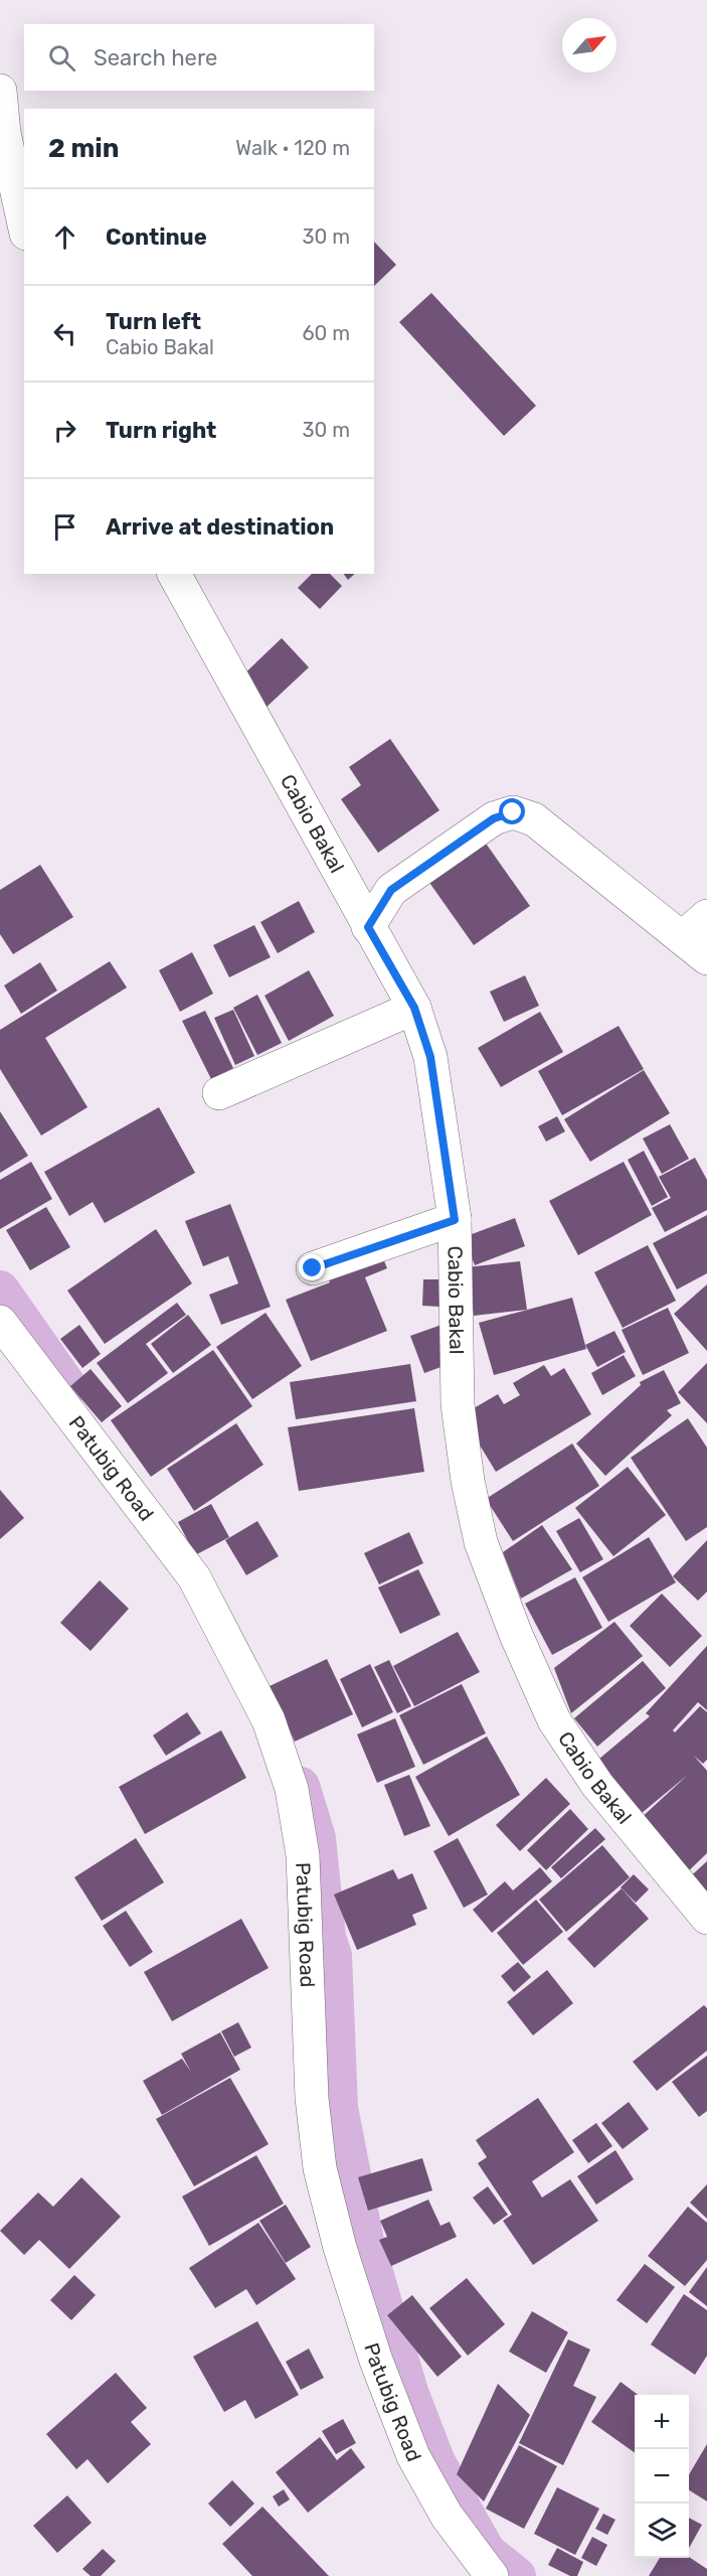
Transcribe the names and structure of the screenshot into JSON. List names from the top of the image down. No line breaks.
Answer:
{"streets":{"street":["Cabio Bakal","Patubig Road"]},"north":"top right","page":{"search":"Search here","heading":["2 min","Walk · 120 m"],"list":[["Continue","30 m"],["Turn left","Cabio Bakal","60 m"],["Turn right","30 m"],"Arrive at destination"],"map_buttons":["+","−"]}}
